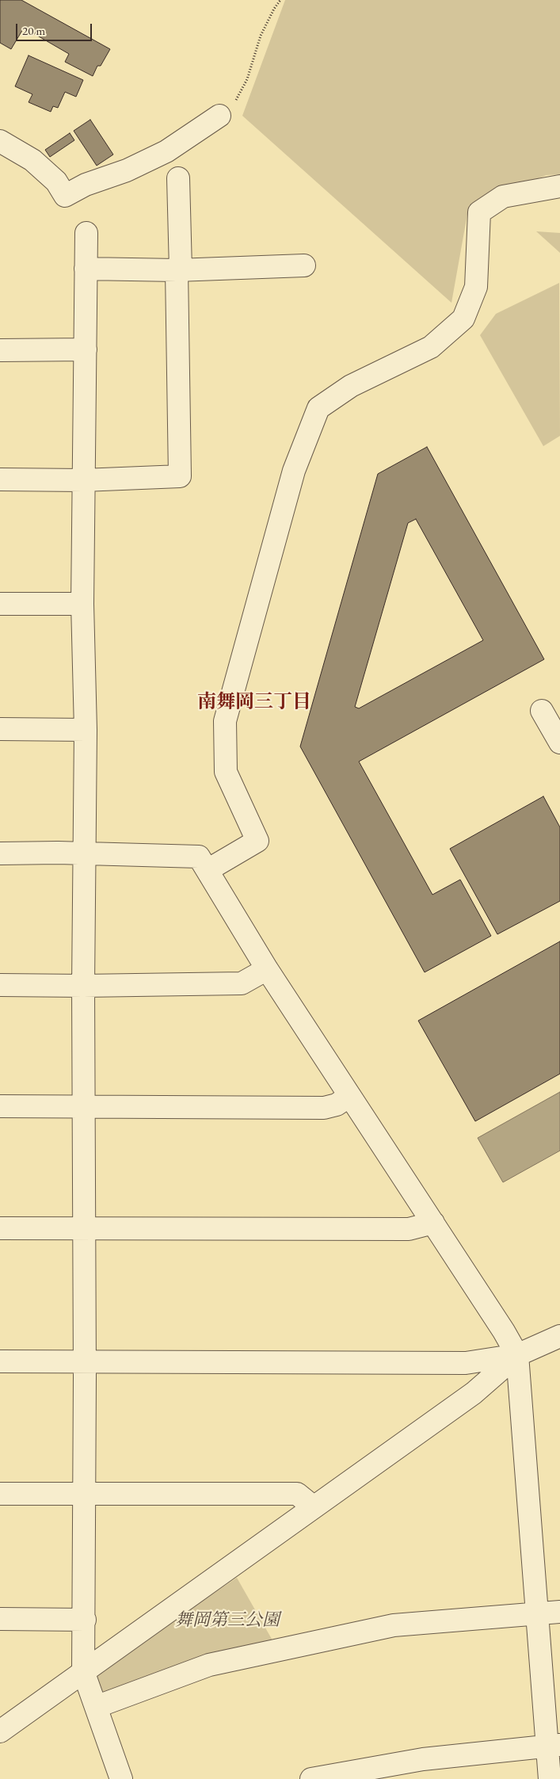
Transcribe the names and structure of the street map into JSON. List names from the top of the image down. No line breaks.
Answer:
{"districts":["南舞岡三丁目"],"parks":["舞岡第三公園"],"scale_bar":"20 m"}
